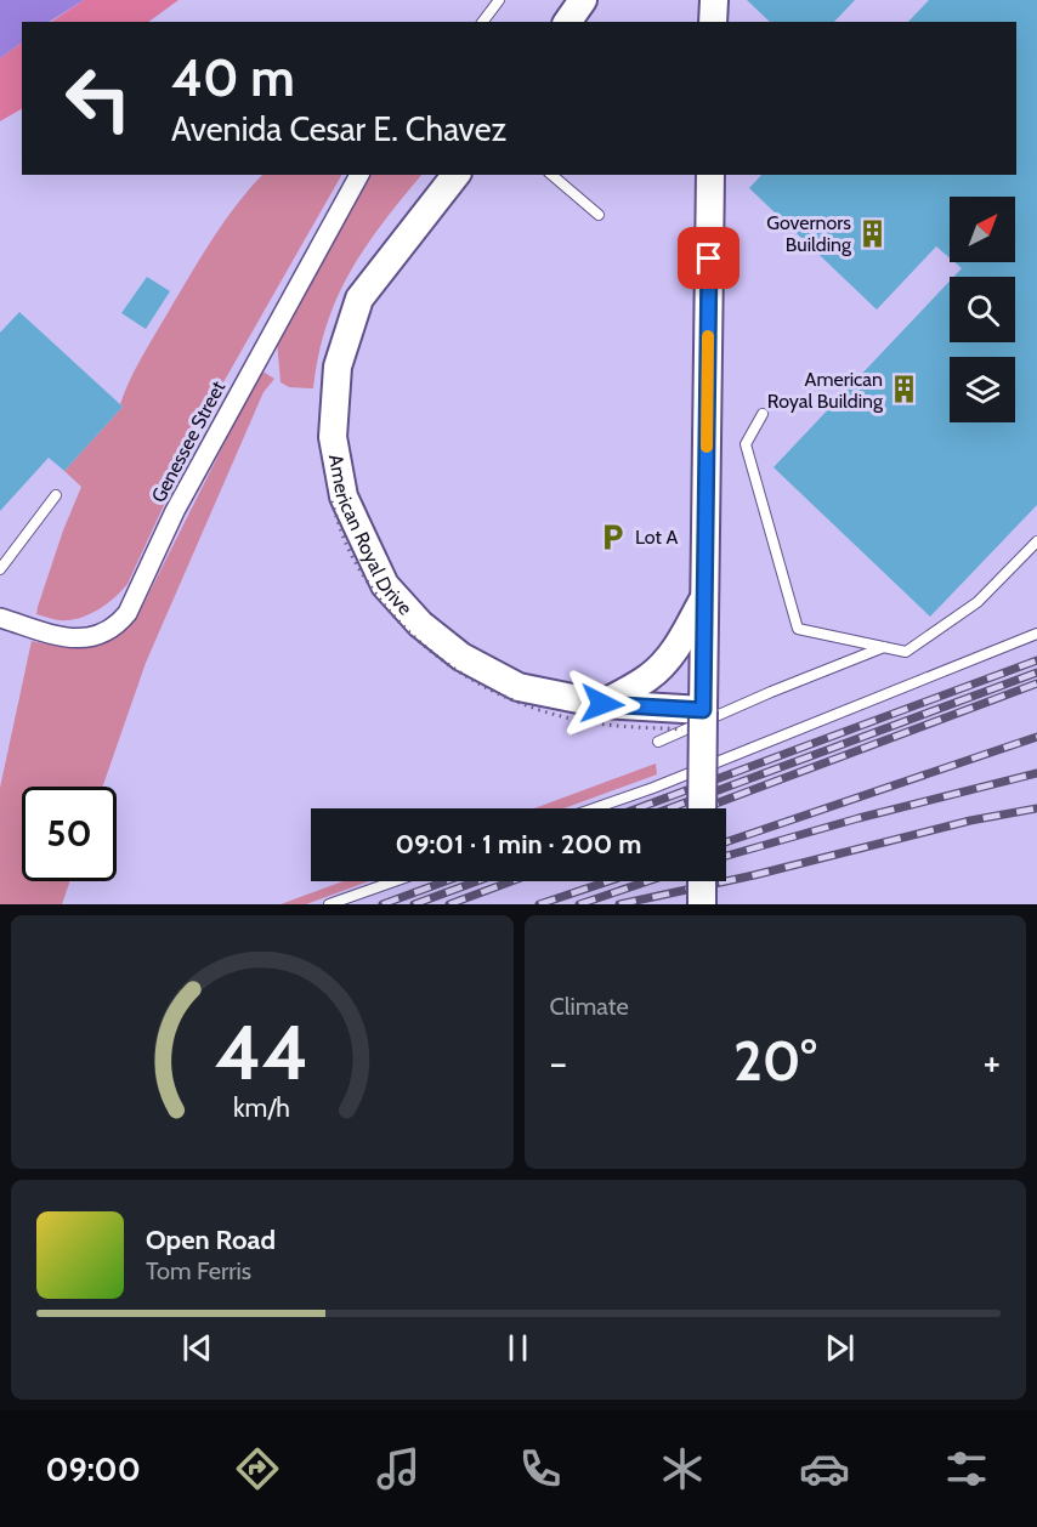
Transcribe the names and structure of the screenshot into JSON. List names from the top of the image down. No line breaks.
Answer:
{"streets":{"main road":["American Royal Drive"],"street":["Genessee Street"]},"places":{"building":["Governors Building","American Royal Building"],"parking":["Lot A"]},"north":"top right","page":{"turn":["40 m","Avenida Cesar E. Chavez"],"limit":"50","trip":"09:01 · 1 min · 200 m","tile":"Climate","heat":["−","20°","+"],"song":["Open Road","Tom Ferris"],"tabs":"09:00","gauge":["44","km/h"]}}
